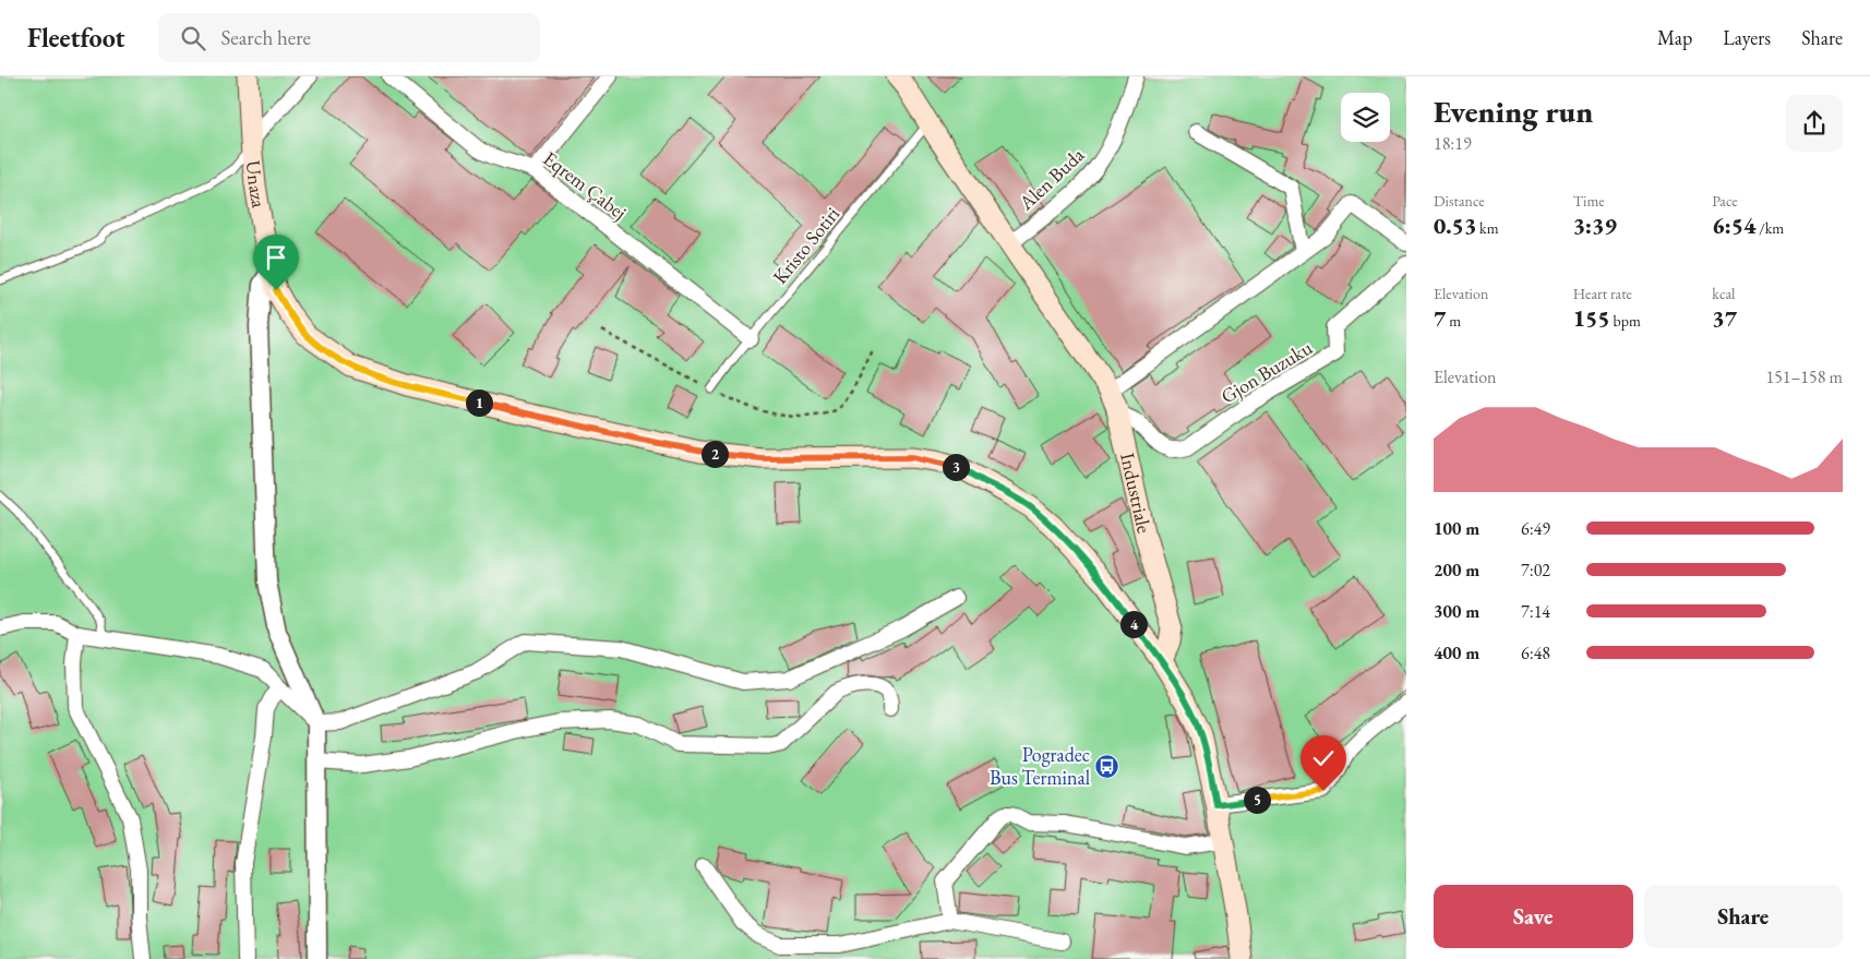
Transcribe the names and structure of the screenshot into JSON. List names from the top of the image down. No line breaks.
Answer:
{"streets":{"main road":["Unaza","Industriale"],"street":["Alen Buda","Eqrem Çabej","Gjon Buzuku"],"lane":["Kristo Sotiri"]},"crossings":[["Alen Buda","Industriale"],["Unaza","Industriale"],["Eqrem Çabej","Kristo Sotiri"],["Kristo Sotiri","Industriale"],["Gjon Buzuku","Industriale"]],"places":{"bus stop":["Pogradec Bus Terminal"]},"page":{"header":"Fleetfoot","search":"Search here","nav":["Map","Layers","Share"],"heading":["Evening run","18:19"],"stats":[["Distance","0.53 km"],["Time","3:39"],["Pace","6:54 /km"],["Elevation","7 m"],["Heart rate","155 bpm"],["kcal","37"]],"chart":["Elevation","151–158 m"],"pins":["1","2","3","4","5"],"list":[{"name":"100 m","note":"6:49"},{"name":"200 m","note":"7:02"},{"name":"300 m","note":"7:14"},{"name":"400 m","note":"6:48"}],"buttons":["Save","Share"]}}
